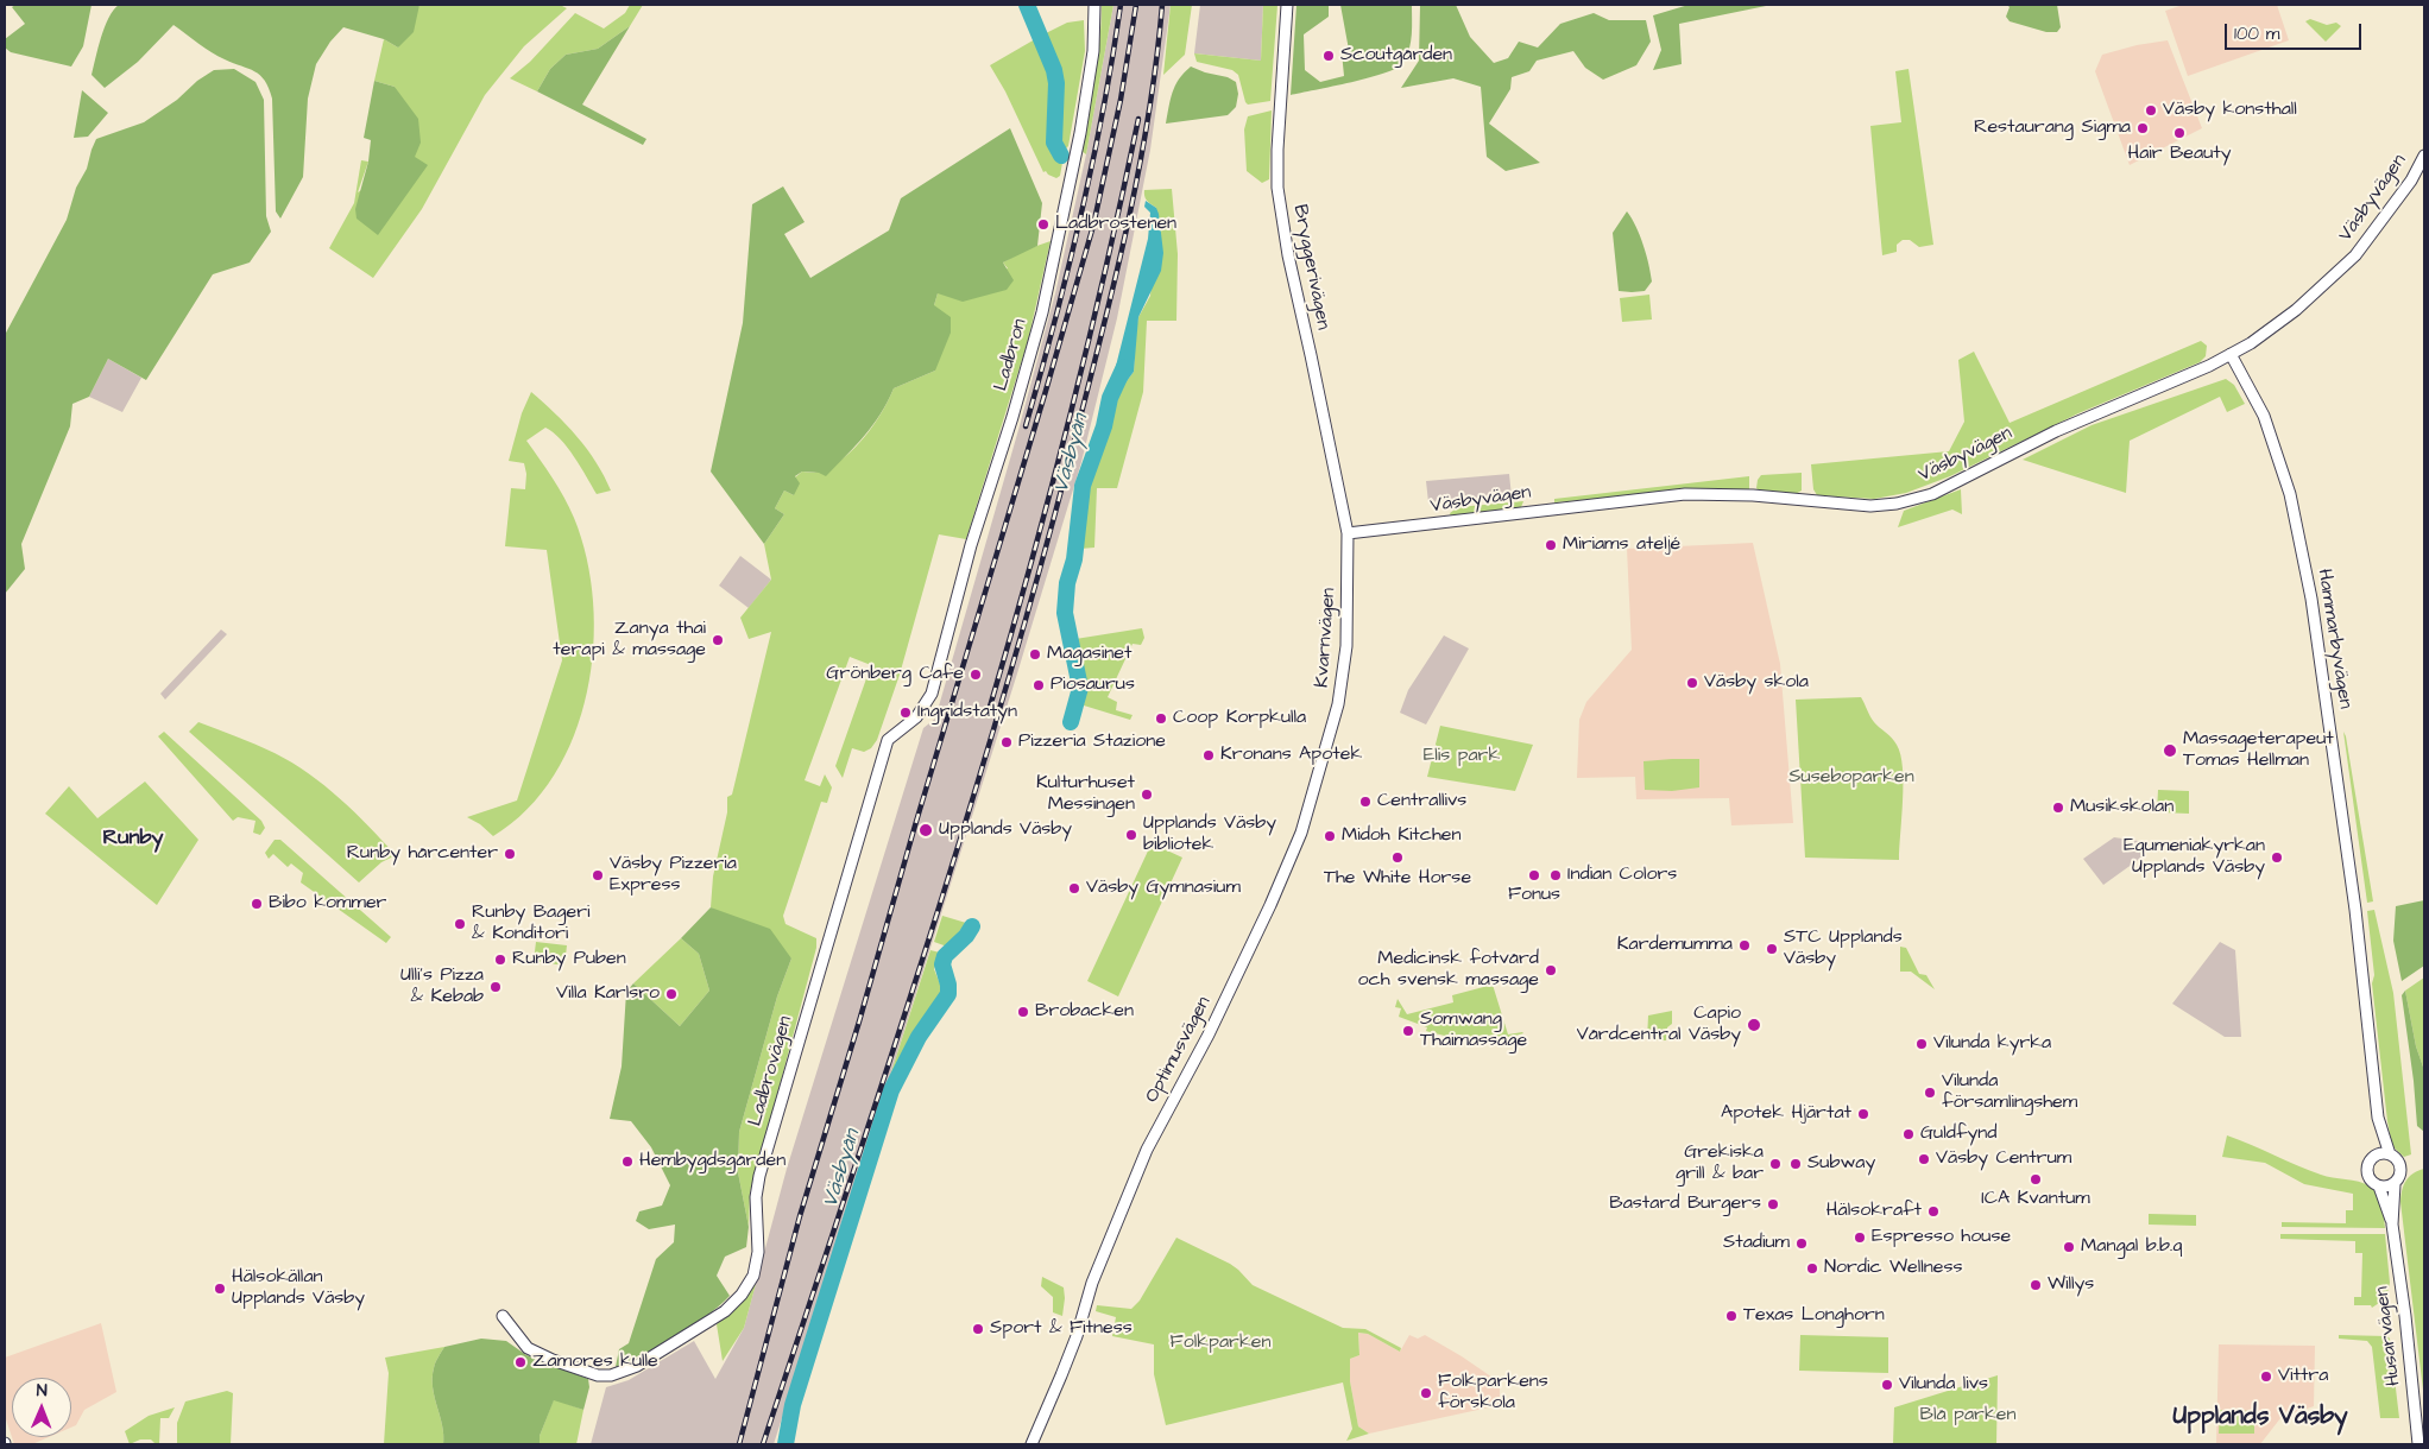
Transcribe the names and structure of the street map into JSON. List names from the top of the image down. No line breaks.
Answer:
{"streets":{"street":["Väsbyvägen","Bryggerivägen","Ladbron","Kvarnvägen","Hammarbyvägen","Optimusvägen","Ladbrovägen","Husarvägen"]},"crossings":[["Väsbyvägen","Bryggerivägen"],["Väsbyvägen","Kvarnvägen"],["Väsbyvägen","Hammarbyvägen"],["Bryggerivägen","Kvarnvägen"],["Ladbron","Ladbrovägen"],["Kvarnvägen","Optimusvägen"],["Hammarbyvägen","Husarvägen"]],"districts":["Runby","Upplands Väsby"],"water":["Väsbyån"],"parks":["Elis park","Suseboparken","Folkparken","Blå parken"],"places":["Scoutgården","Väsby konsthall","Restaurang Sigma","Hair Beauty","Ladbrostenen","Miriams ateljé","Zanya thai terapi & massage","Magasinet","Grönberg Cafe","Väsby skola","Piosaurus","Ingridstatyn","Coop Korpkulla","Pizzeria Stazione","Massageterapeut Tomas Hellman","Kronans Apotek","Kulturhuset Messingen","Centrallivs","Musikskolan","Upplands Väsby","Upplands Väsby bibliotek","Midoh Kitchen","Runby hårcenter","The White Horse","Equmeniakyrkan Upplands Väsby","Väsby Pizzeria Express","Fonus","Indian Colors","Väsby Gymnasium","Bibo kommer","Runby Bageri & Konditori","Kardemumma","STC Upplands Väsby","Runby Puben","Medicinsk fotvård och svensk massage","Ulli's Pizza & Kebab","Villa Karlsro","Brobacken","Capio Vårdcentral Väsby","Somwang Thaimassage","Vilunda kyrka","Vilunda församlingshem","Apotek Hjärtat","Guldfynd","Väsby Centrum","Hembygdsgården","Grekiska grill & bar","Subway","ICA Kvantum","Bastard Burgers","Hälsokraft","Espresso house","Stadium","Mangal b.b.q","Nordic Wellness","Willys","Hälsokällan Upplands Väsby","Texas Longhorn","Sport & Fitness","Zamores kulle","Vittra","Vilunda livs","Folkparkens förskola"],"scale_bar":"100 m","north":"top"}
